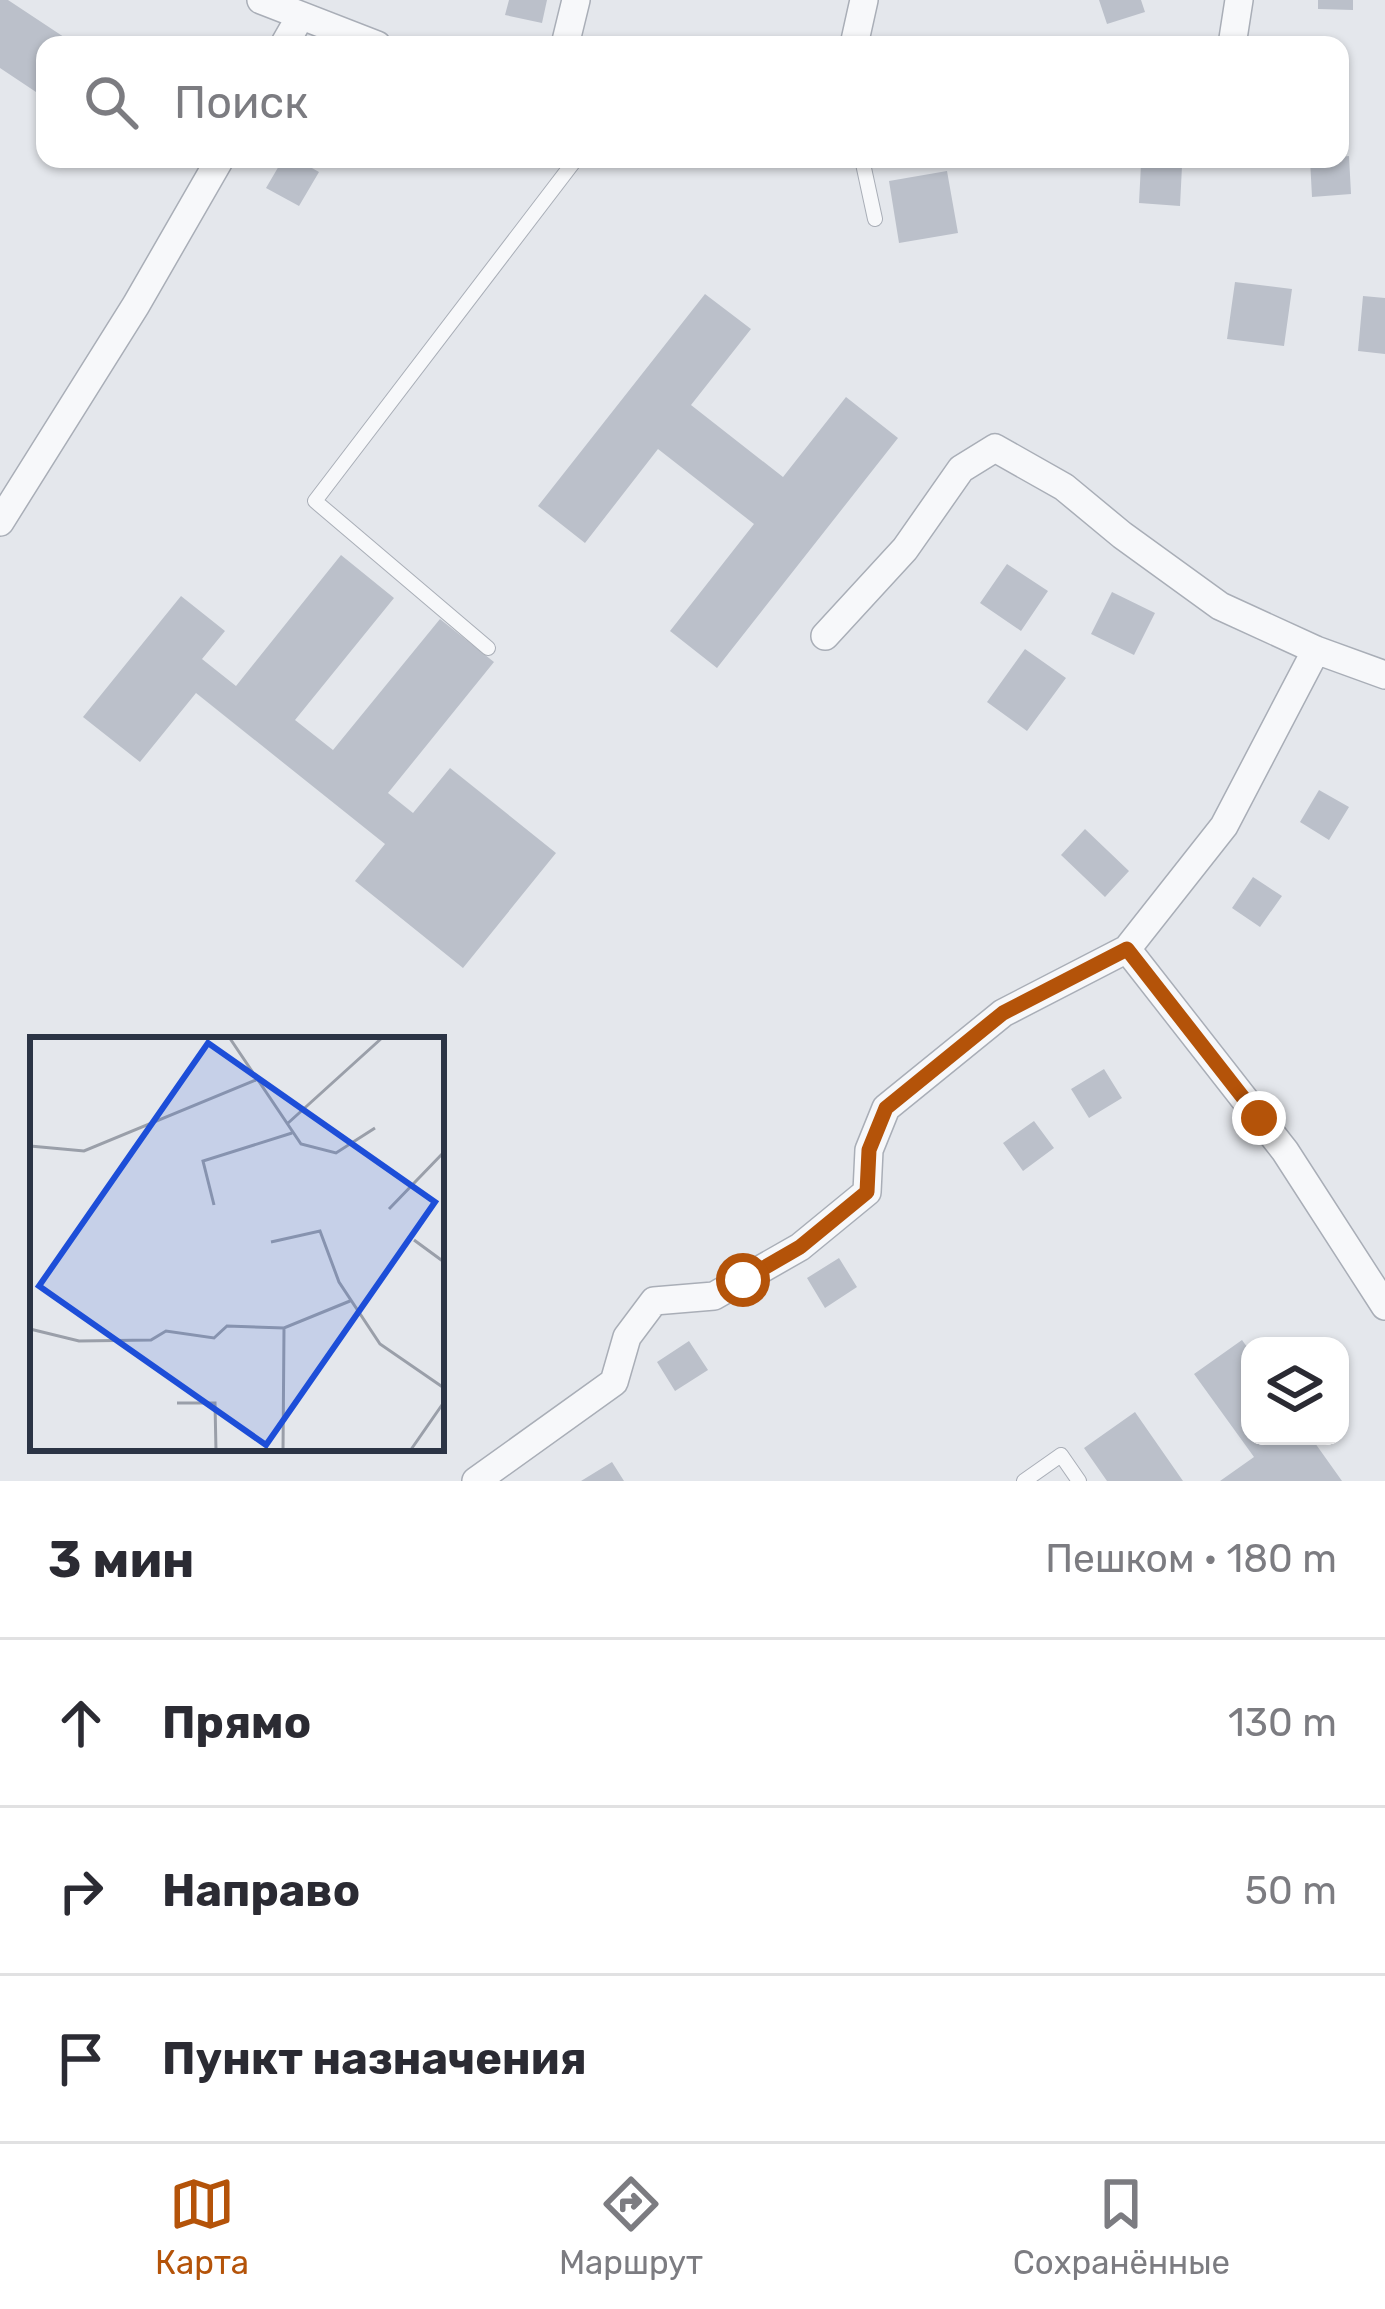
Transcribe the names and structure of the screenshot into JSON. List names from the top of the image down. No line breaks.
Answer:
{"page":{"search":"Поиск","heading":["3 мин","Пешком · 180 m"],"list":[["Прямо","130 m"],["Направо","50 m"],"Пункт назначения"],"nav":["Карта","Маршрут","Сохранённые"]}}
